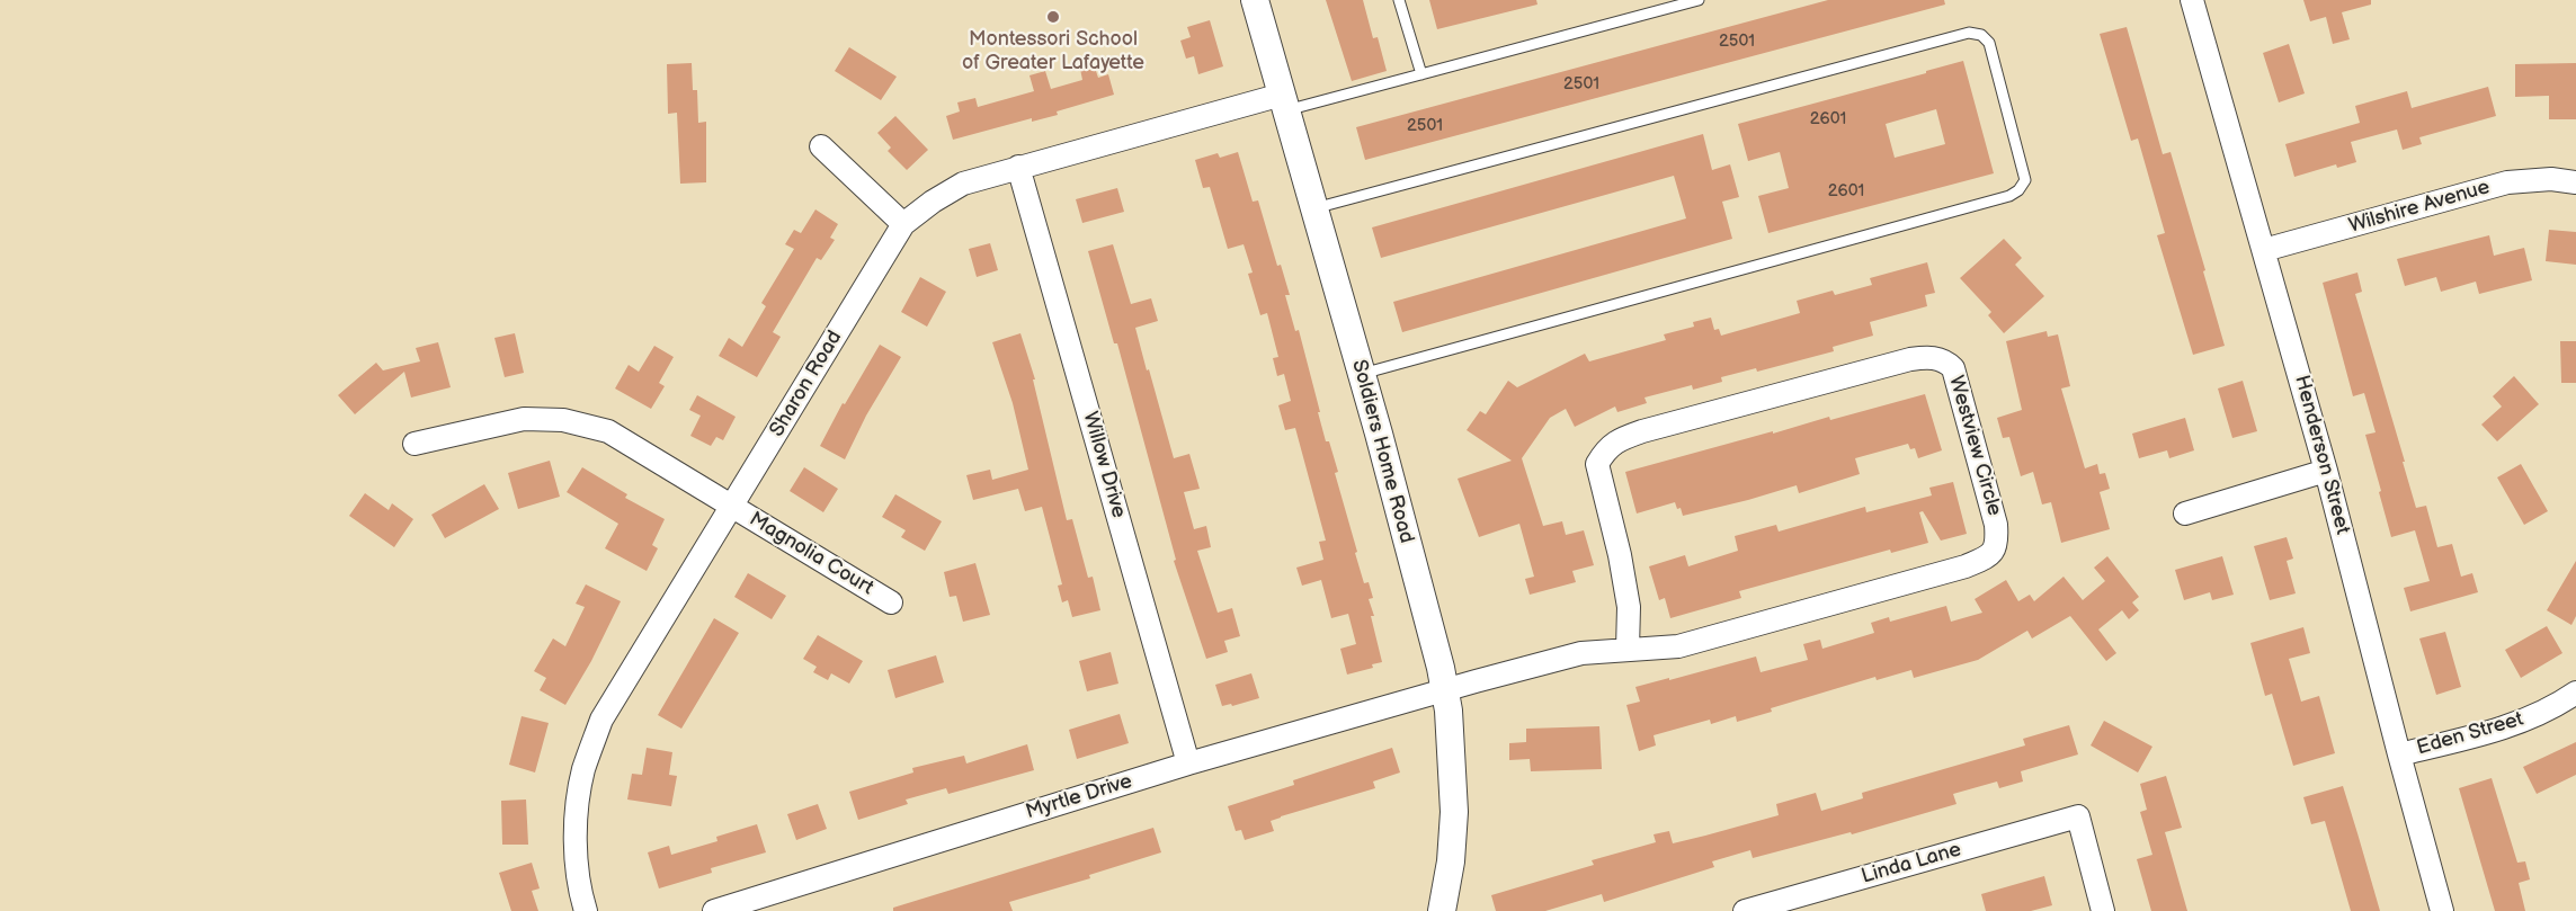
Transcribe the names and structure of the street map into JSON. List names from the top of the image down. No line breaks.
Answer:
{"streets":{"street":["Wilshire Avenue","Sharon Road","Westview Circle","Soldiers Home Road","Henderson Street","Willow Drive","Magnolia Court","Eden Street","Myrtle Drive","Linda Lane"]},"crossings":[["Wilshire Avenue","Henderson Street"],["Sharon Road","Soldiers Home Road"],["Sharon Road","Willow Drive"],["Sharon Road","Magnolia Court"],["Westview Circle","Soldiers Home Road"],["Westview Circle","Myrtle Drive"],["Soldiers Home Road","Myrtle Drive"],["Henderson Street","Eden Street"],["Willow Drive","Myrtle Drive"]],"places":["Montessori School of Greater Lafayette"],"house_numbers":["2501","2501","2601","2501","2601"]}
